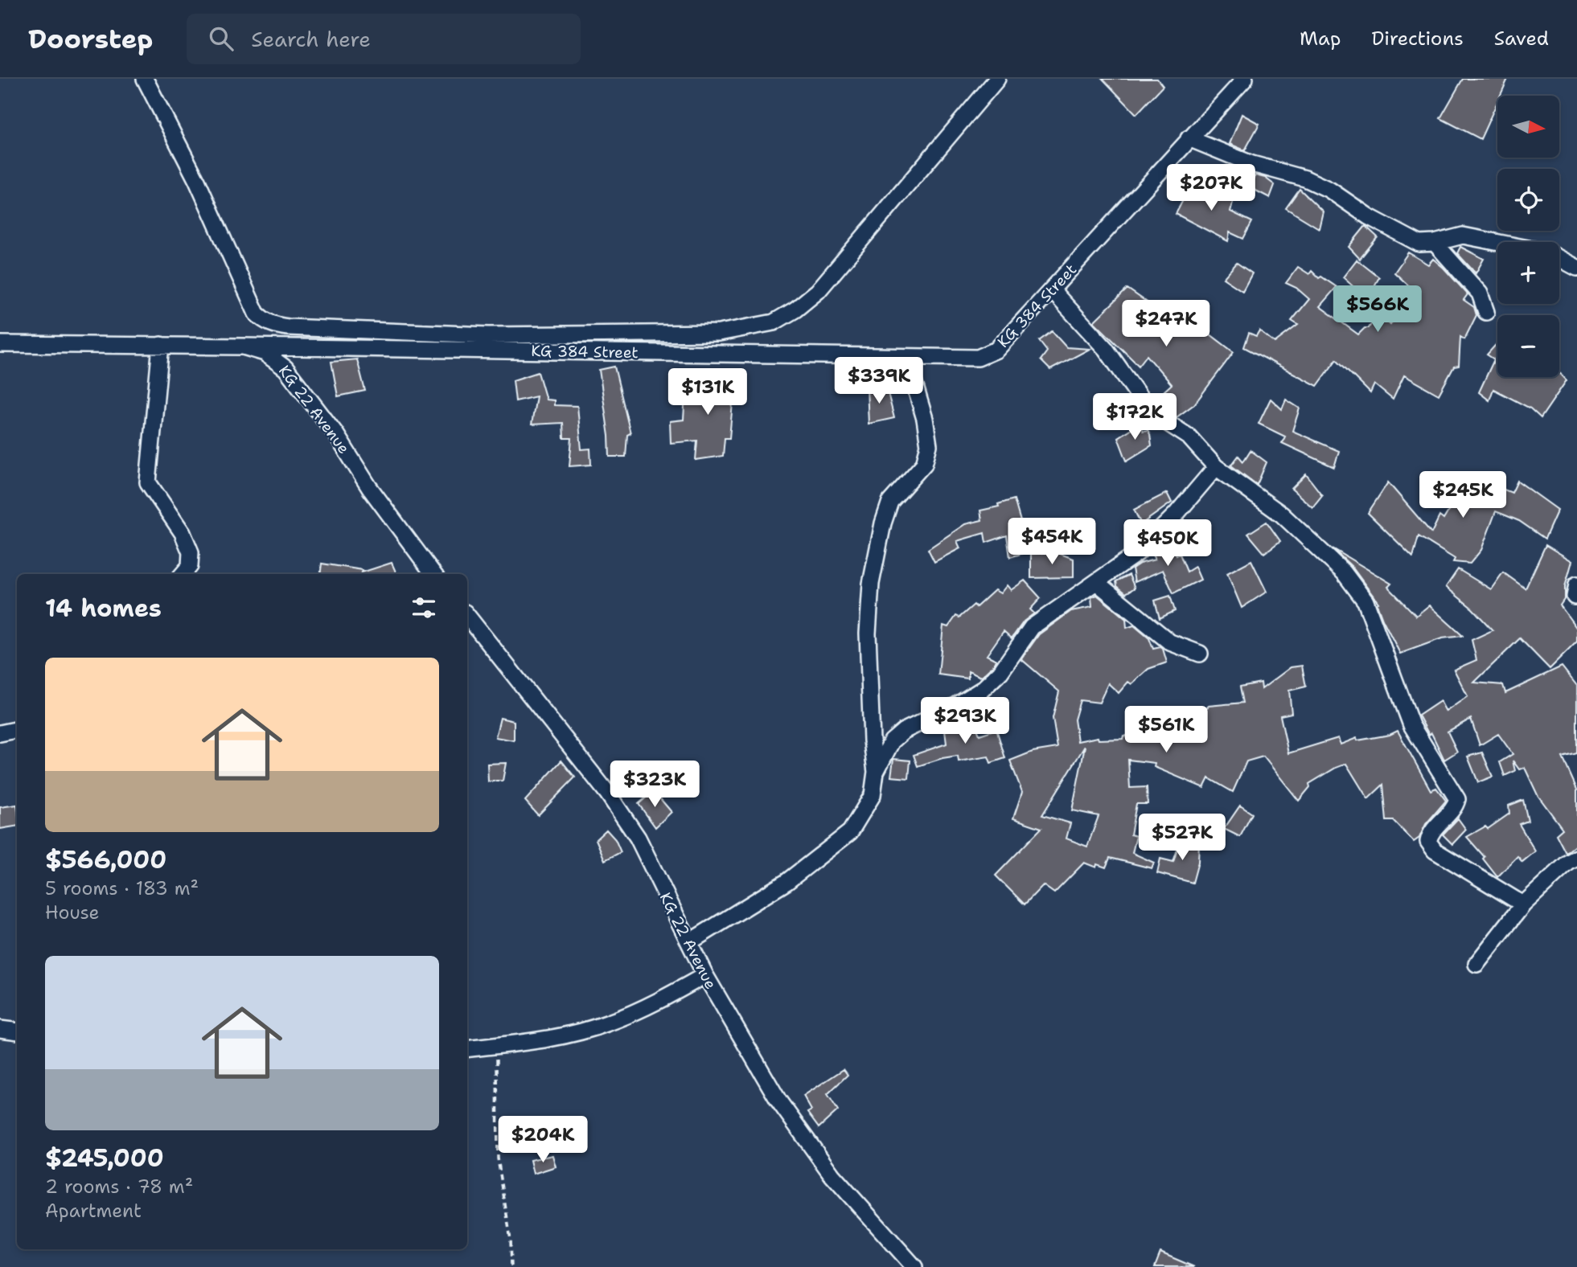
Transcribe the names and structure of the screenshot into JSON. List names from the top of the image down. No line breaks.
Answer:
{"streets":{"street":["KG 384 Street","KG 22 Avenue"]},"crossings":[["KG 384 Street","KG 22 Avenue"]],"north":"right","page":{"header":"Doorstep","search":"Search here","nav":["Map","Directions","Saved"],"map_buttons":["+","−"],"price":["$207K","$566K","$247K","$339K","$131K","$172K","$245K","$454K","$450K","$293K","$561K","$323K","$527K","$204K"],"heading":"14 homes","list":[{"name":"$566,000","note":"5 rooms · 183 m² · House"},{"name":"$245,000","note":"2 rooms · 78 m² · Apartment"}]}}
